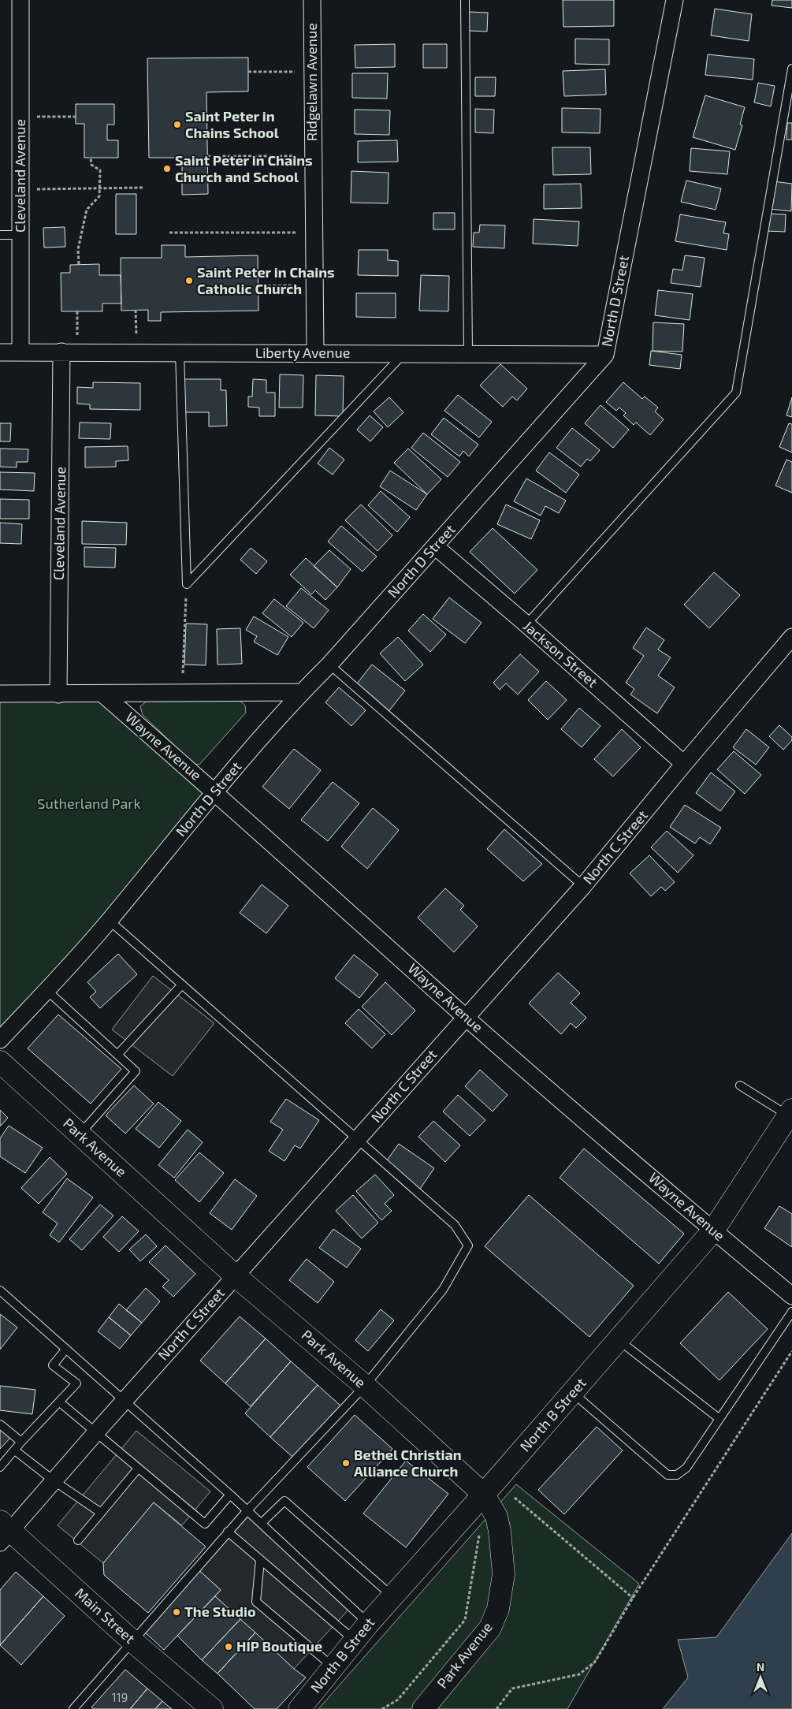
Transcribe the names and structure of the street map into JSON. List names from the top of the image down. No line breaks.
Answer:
{"streets":{"main road":["Park Avenue","North B Street","Main Street"],"street":["Ridgelawn Avenue","Cleveland Avenue","North D Street","Liberty Avenue","Jackson Street","Wayne Avenue","North C Street"]},"crossings":[["Ridgelawn Avenue","Liberty Avenue"],["Cleveland Avenue","Liberty Avenue"],["Cleveland Avenue","Wayne Avenue"],["North D Street","Liberty Avenue"],["North D Street","Jackson Street"],["North D Street","Wayne Avenue"],["Jackson Street","North C Street"],["Wayne Avenue","North C Street"],["Wayne Avenue","North B Street"],["North C Street","Park Avenue"],["North C Street","Main Street"],["Park Avenue","North B Street"]],"parks":["Sutherland Park"],"places":["Saint Peter in Chains School","Saint Peter in Chains Church and School","Saint Peter in Chains Catholic Church","Bethel Christian Alliance Church","The Studio","HIP Boutique"],"house_numbers":["119"],"north":"top"}
